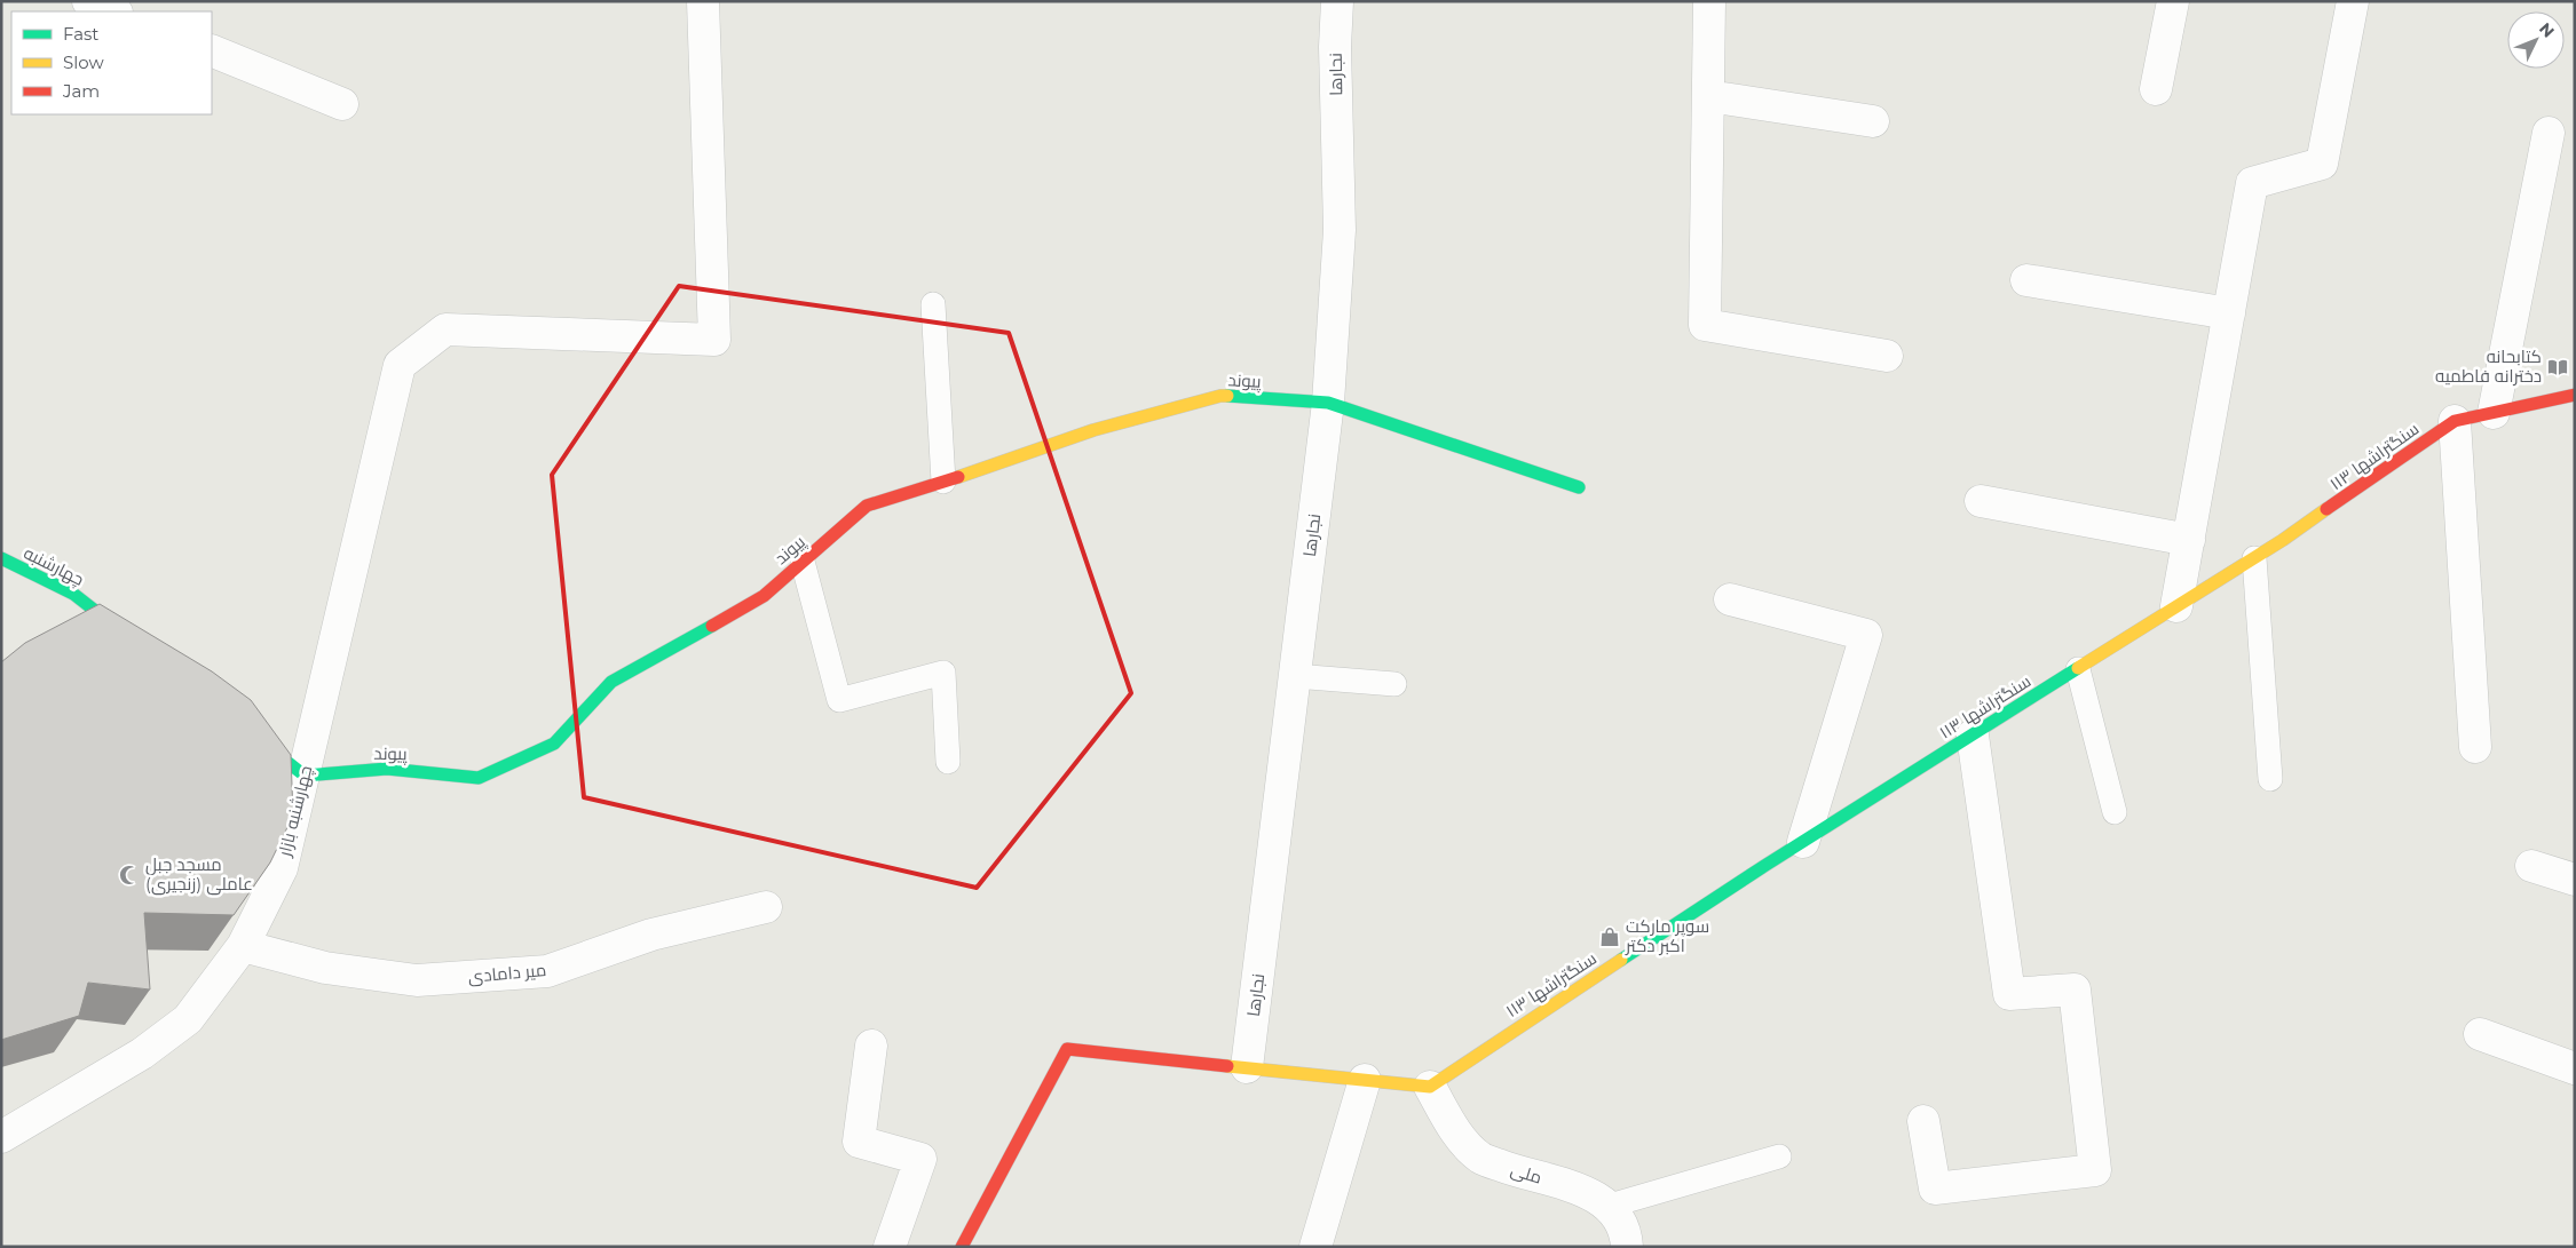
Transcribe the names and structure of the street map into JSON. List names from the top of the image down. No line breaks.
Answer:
{"streets":{"street":["نجارها","پیوند","سنگتراشها ۱۱۳","چهارشنبه","چهارشنبه بازار","میر دامادی","ملی"]},"crossings":[["نجارها","پیوند"],["پیوند","چهارشنبه بازار"],["سنگتراشها ۱۱۳","ملی"],["چهارشنبه بازار","میر دامادی"]],"places":{"library":["کتابحانه دخترانه فاطمیه"],"mosque":["مسجد جبل عاملی (زنجیری)"],"shop":["سوپر مارکت اکبر دکتر"]},"legend":["Fast","Slow","Jam"],"north":"top right"}
